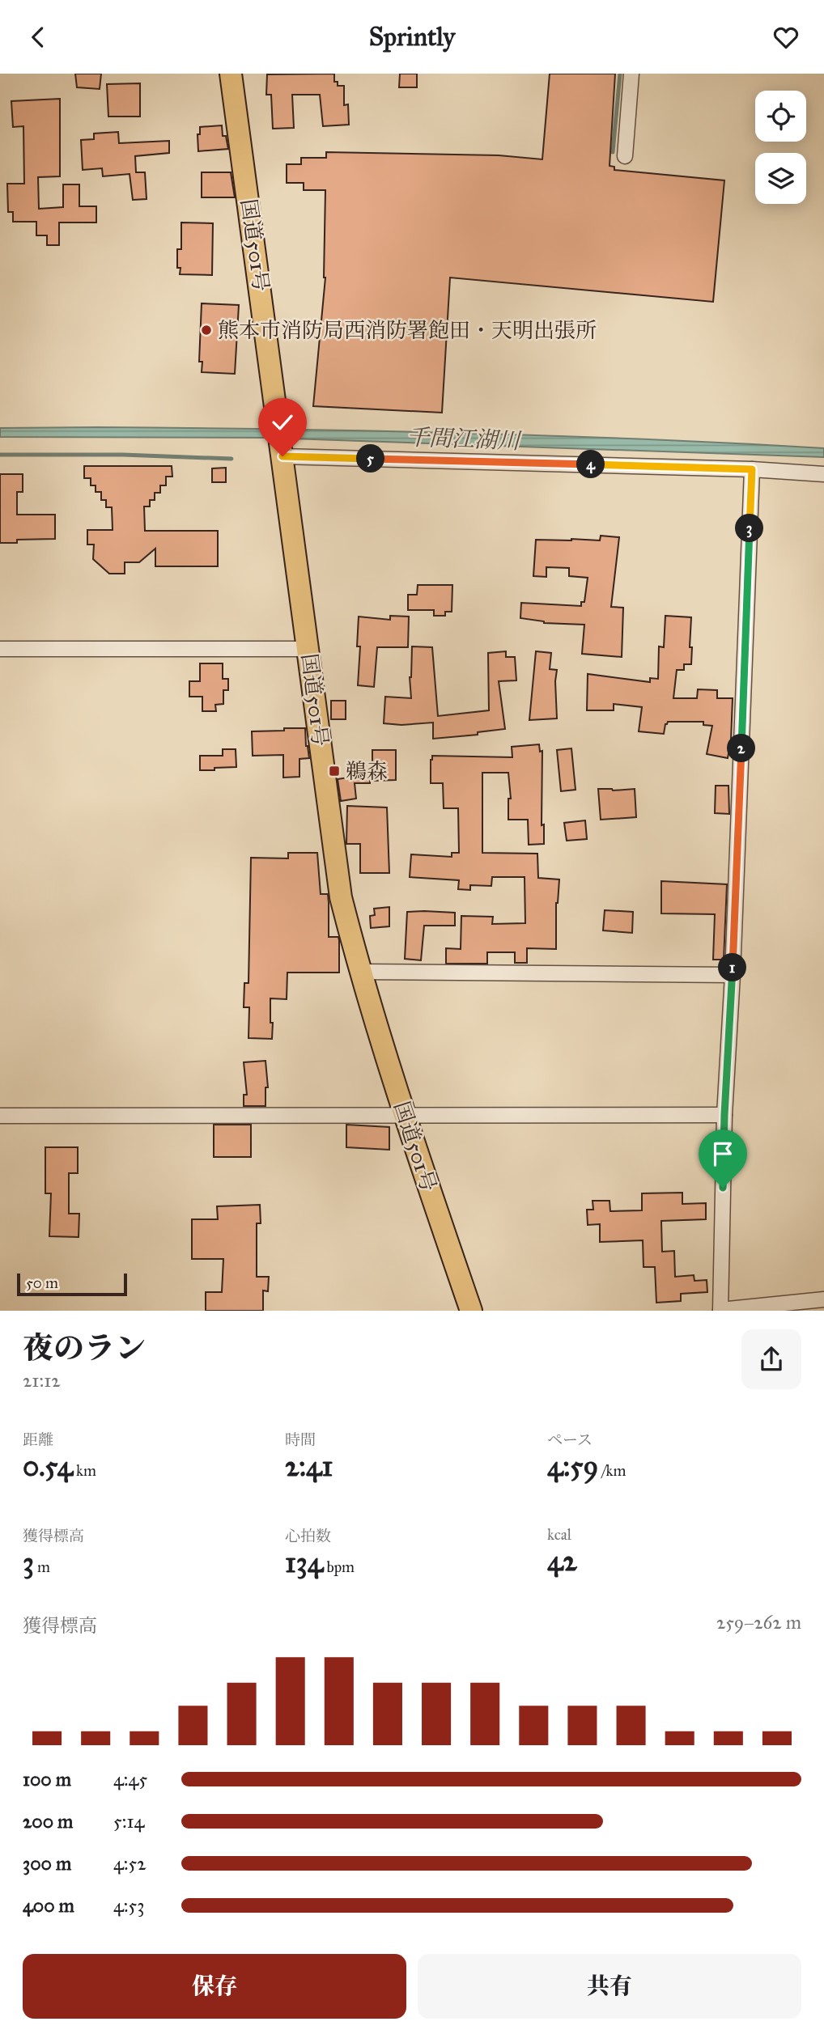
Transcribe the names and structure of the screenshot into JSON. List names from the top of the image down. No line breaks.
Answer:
{"streets":{"highway":["国道501号"]},"water":["千間江湖川"],"places":{"other":["熊本市消防局西消防署飽田・天明出張所"],"transit":["鵜森"]},"scale_bar":"50 m","page":{"header":"Sprintly","pins":["5","4","3","2","1"],"scale":"50 m","heading":["夜のラン","21:12"],"stats":[["距離","0.54 km"],["時間","2:41"],["ペース","4:59 /km"],["獲得標高","3 m"],["心拍数","134 bpm"],["kcal","42"]],"chart":["獲得標高","259–262 m"],"list":[{"name":"100 m","note":"4:45"},{"name":"200 m","note":"5:14"},{"name":"300 m","note":"4:52"},{"name":"400 m","note":"4:53"}],"buttons":["保存","共有"]}}
